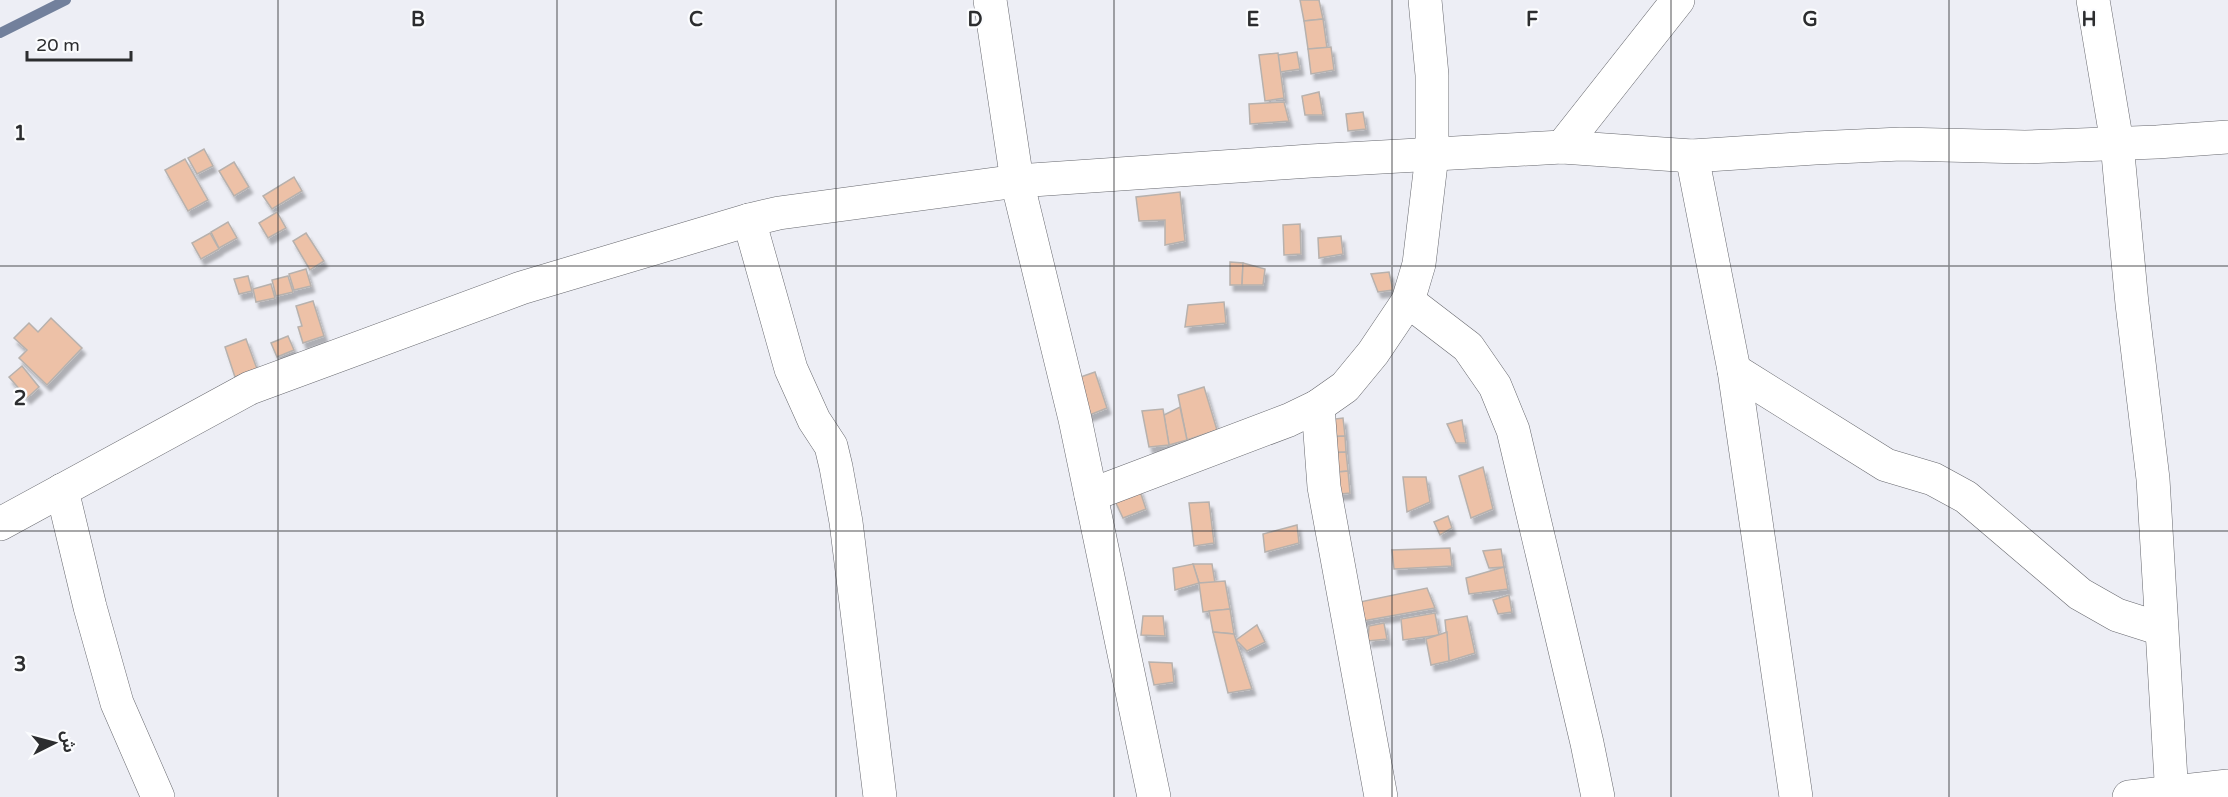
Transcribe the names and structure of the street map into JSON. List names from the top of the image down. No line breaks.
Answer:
{"scale_bar":"20 m","north":"right","grid":{"columns":["B","C","D","E","F","G","H"],"rows":["1","2","3"]}}
